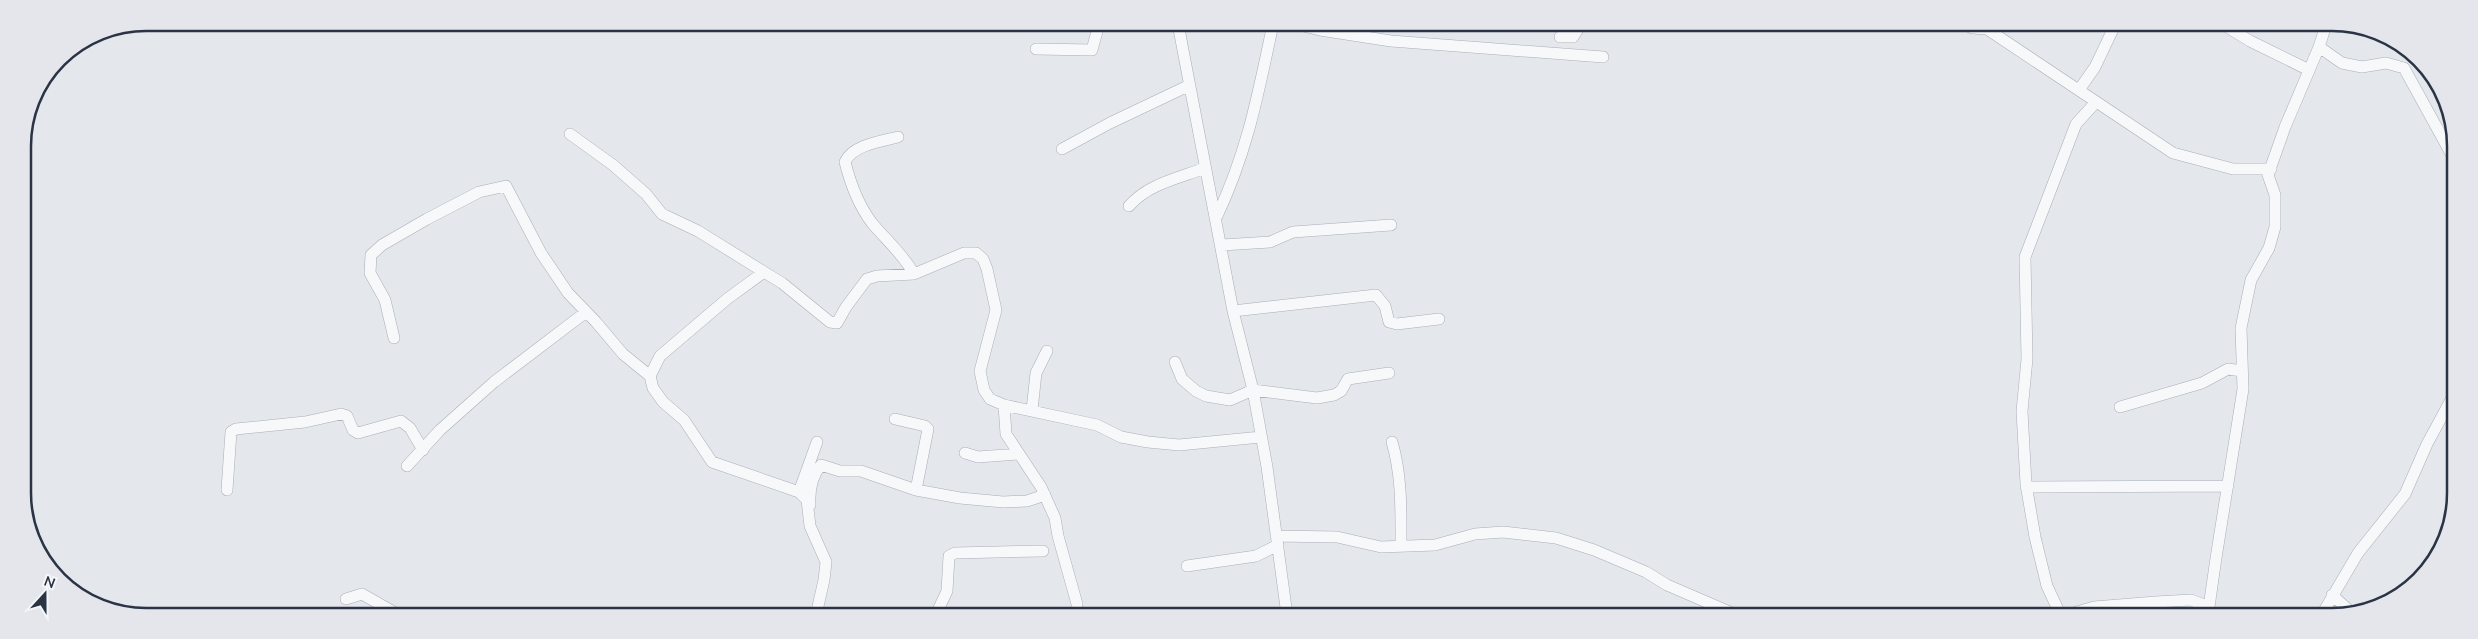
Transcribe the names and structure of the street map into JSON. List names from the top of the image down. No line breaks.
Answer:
{"north":"top"}
